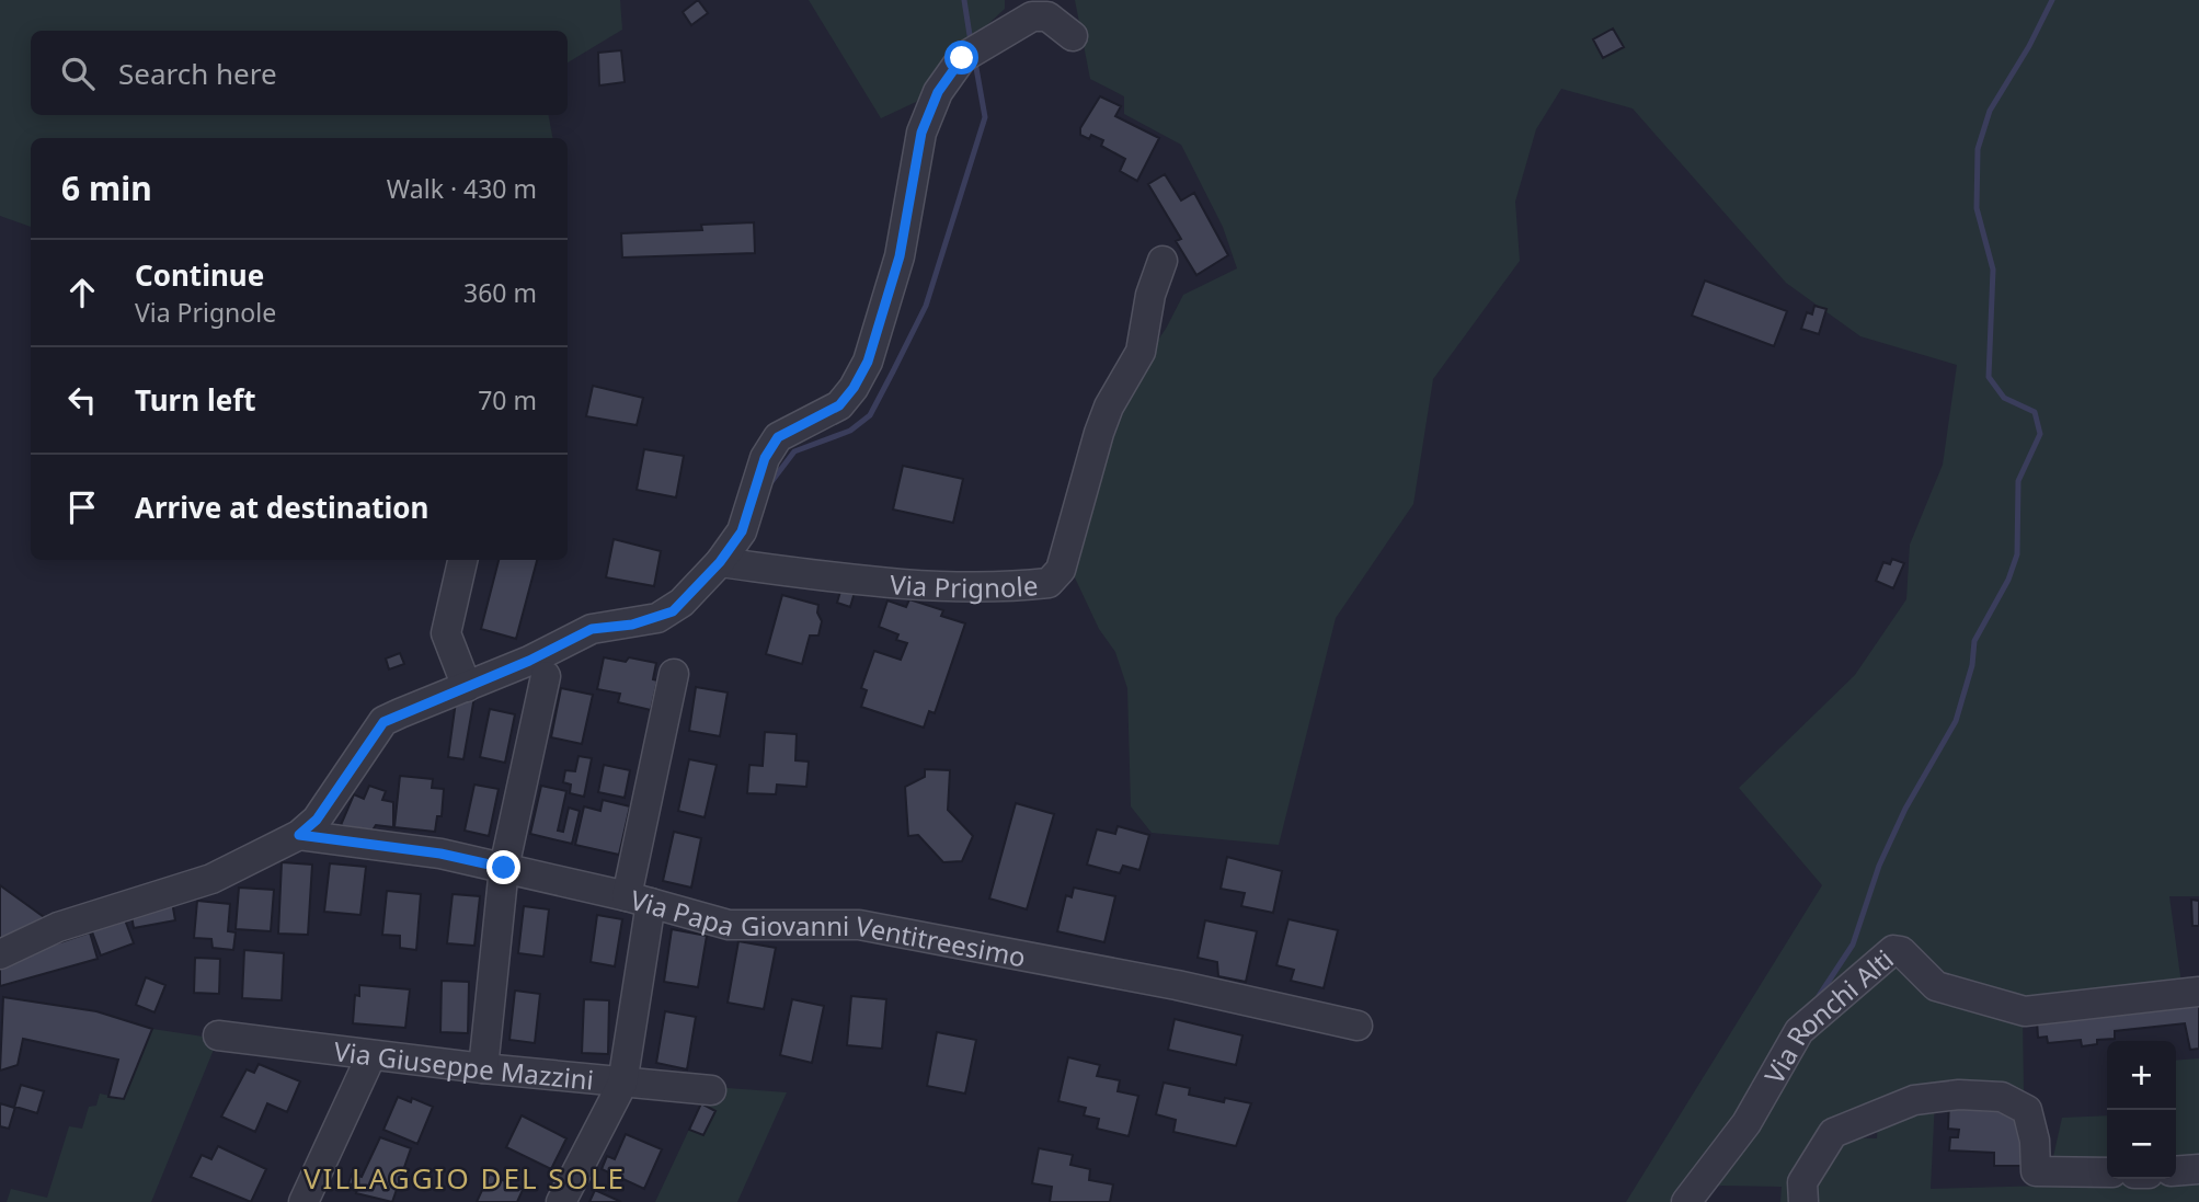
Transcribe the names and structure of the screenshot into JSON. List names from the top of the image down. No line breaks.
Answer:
{"streets":{"street":["Via Prignole","Via Papa Giovanni Ventitreesimo","Via Ronchi Alti","Via Giuseppe Mazzini"]},"districts":["VILLAGGIO DEL SOLE"],"page":{"search":"Search here","heading":["6 min","Walk · 430 m"],"list":[["Continue","Via Prignole","360 m"],["Turn left","70 m"],"Arrive at destination"],"map_buttons":["+","−"]}}
